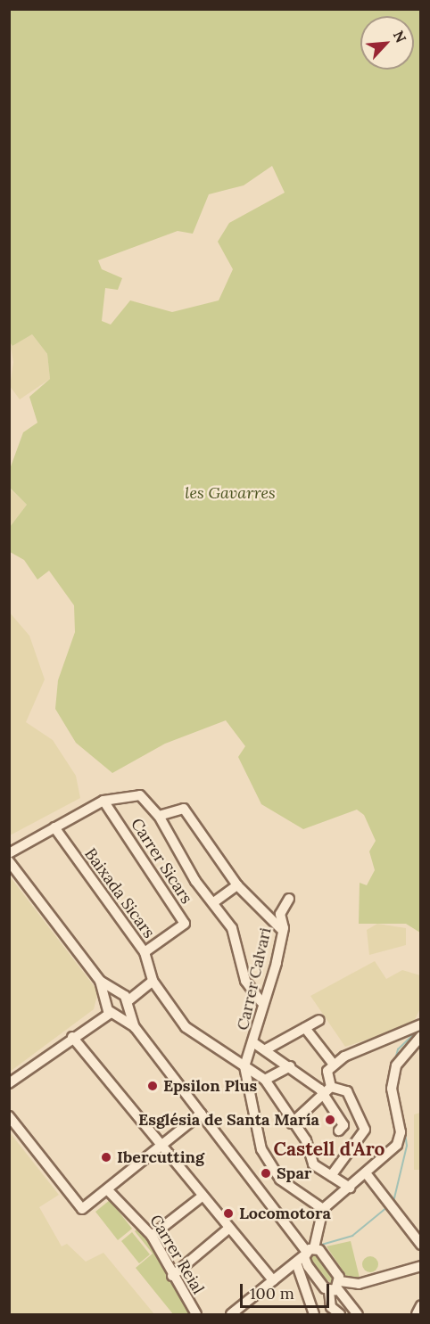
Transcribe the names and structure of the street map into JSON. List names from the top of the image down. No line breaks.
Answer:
{"streets":{"street":["Carrer Sicars","Baixada Sicars","Carrer Calvari","Carrer Reial"]},"crossings":[["Carrer Sicars","Baixada Sicars"],["Baixada Sicars","Carrer Calvari"]],"districts":["Castell d'Aro"],"parks":["les Gavarres"],"places":["Epsilon Plus","Església de Santa María","Ibercutting","Spar","Locomotora"],"scale_bar":"100 m","north":"top right"}
